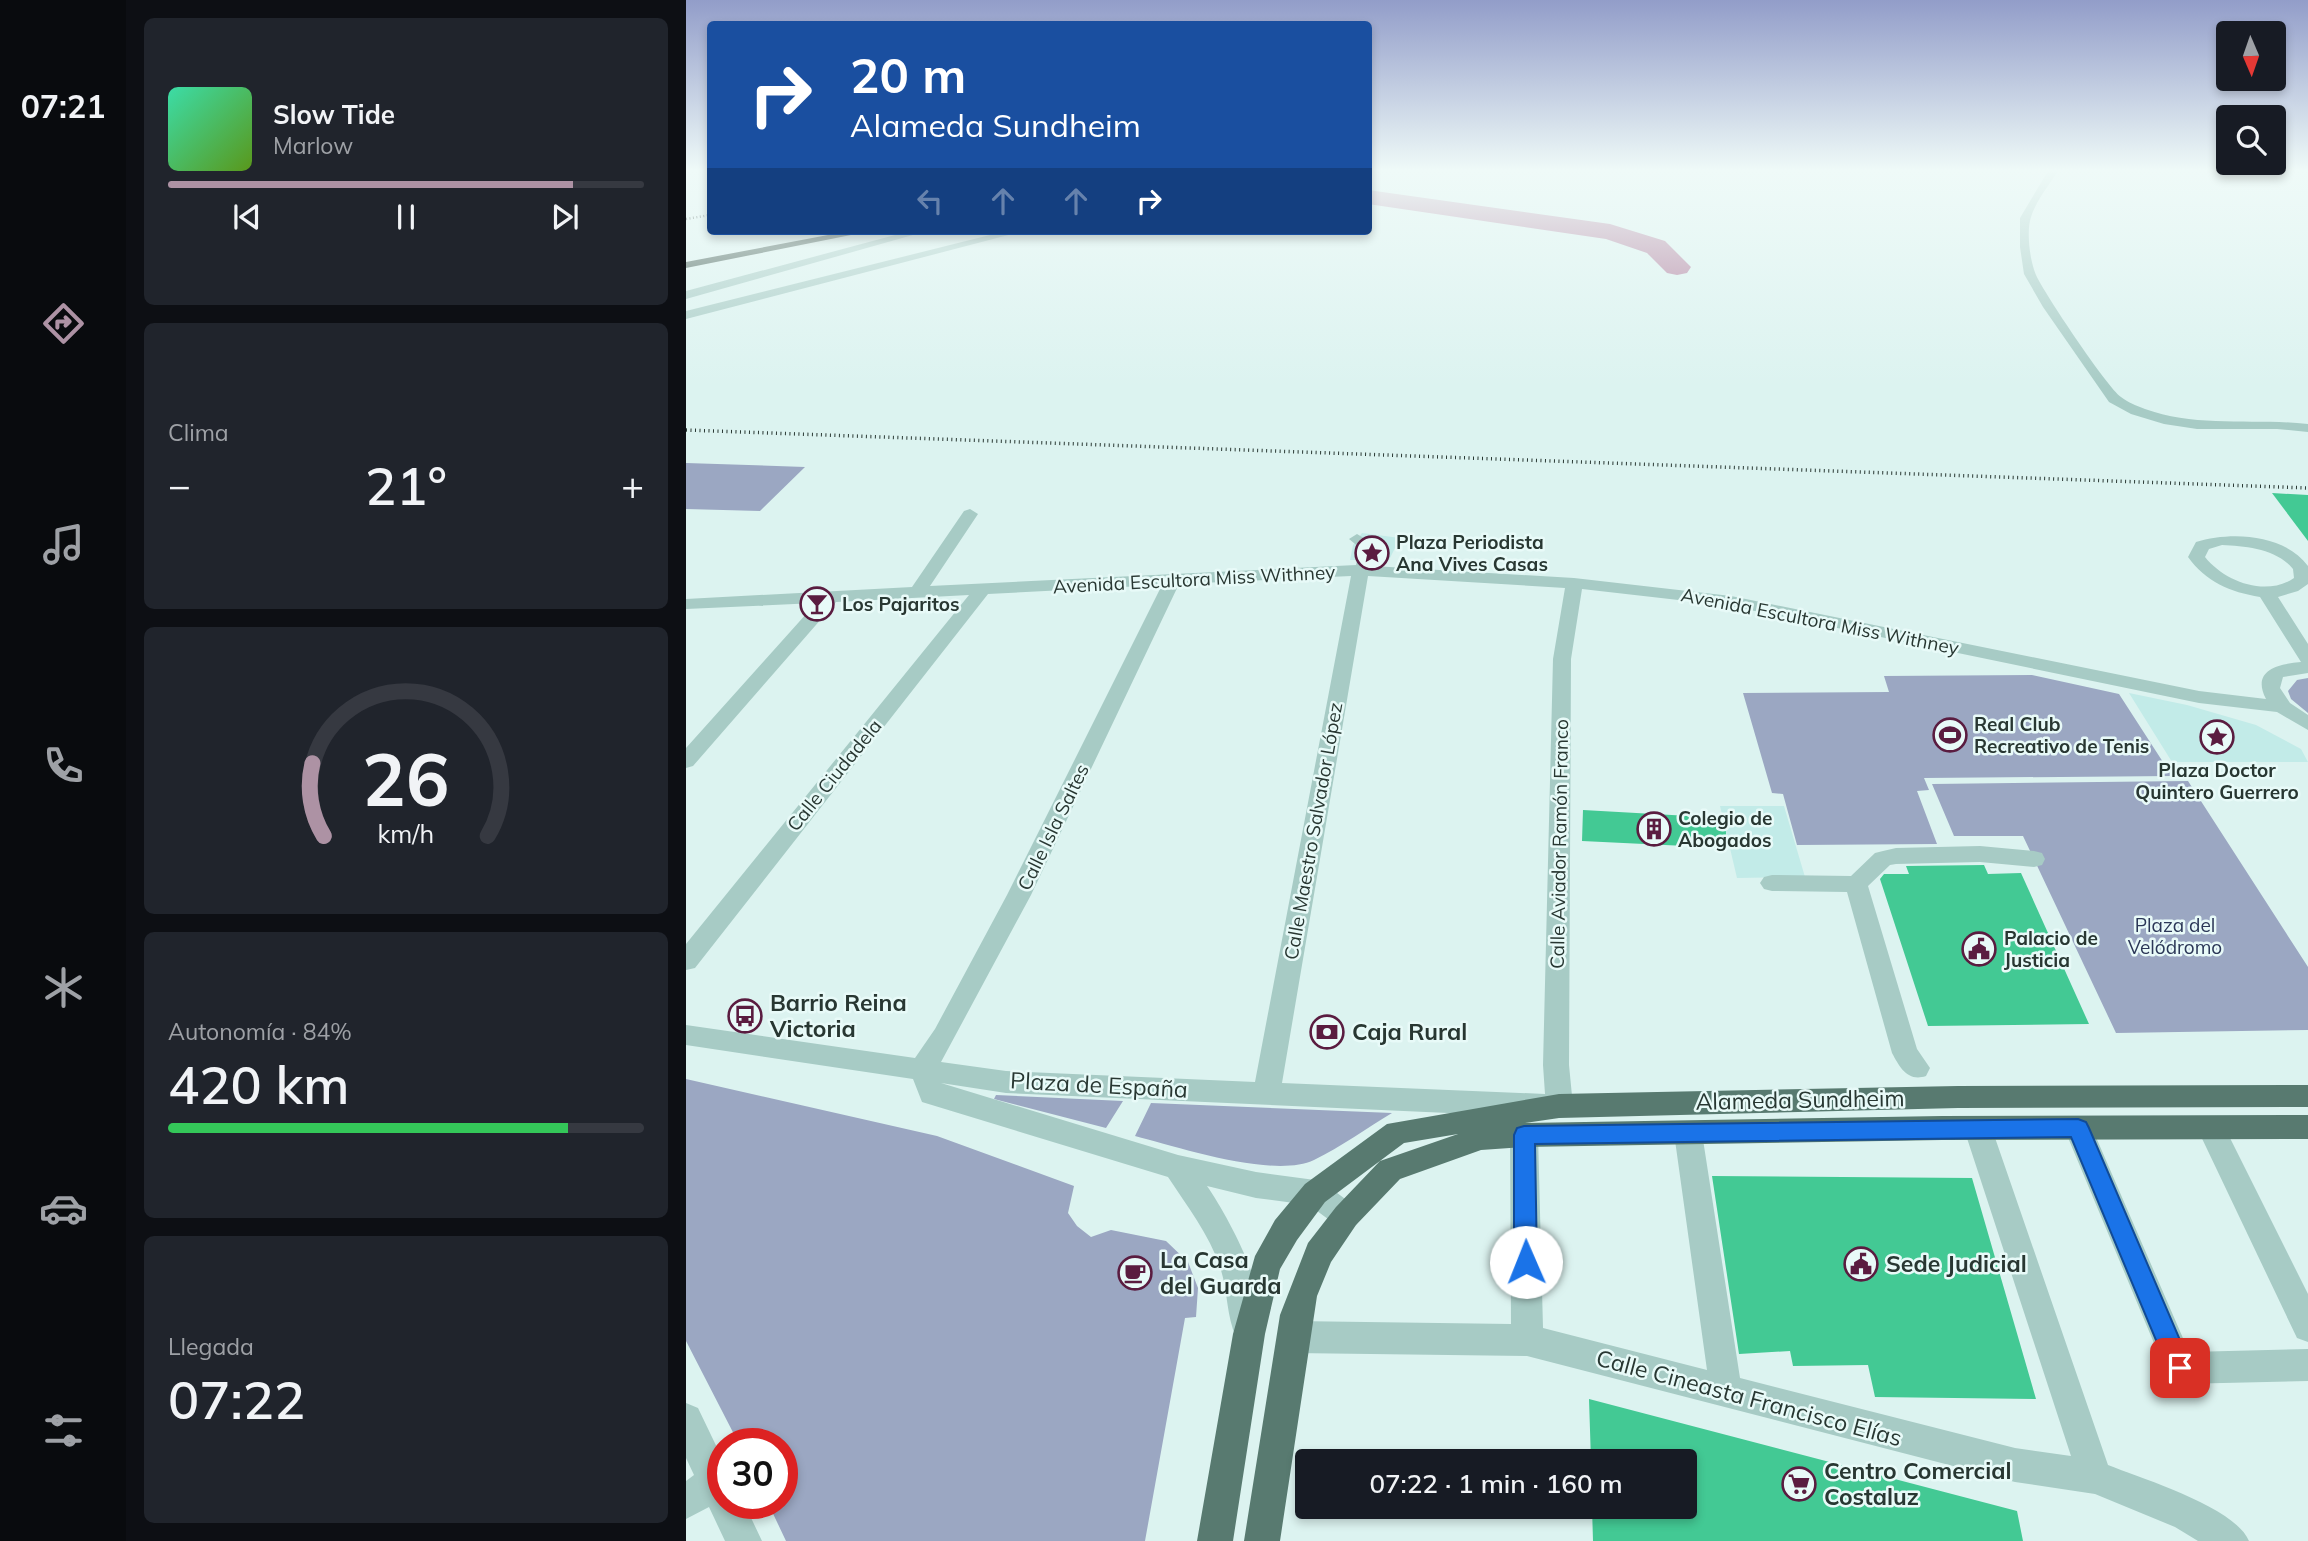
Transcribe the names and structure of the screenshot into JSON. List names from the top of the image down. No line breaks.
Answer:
{"streets":{"main road":["Alameda Sundheim"],"street":["Avenida Escultora Miss Withney","Calle Ciudadela","Calle Isla Saltes","Calle Maestro Salvador López","Calle Aviador Ramón Franco","Plaza de España","Calle Cineasta Francisco Elías"]},"crossings":[["Avenida Escultora Miss Withney","Calle Ciudadela"],["Avenida Escultora Miss Withney","Calle Isla Saltes"],["Avenida Escultora Miss Withney","Calle Maestro Salvador López"],["Avenida Escultora Miss Withney","Calle Aviador Ramón Franco"],["Calle Isla Saltes","Plaza de España"],["Calle Maestro Salvador López","Plaza de España"],["Calle Aviador Ramón Franco","Plaza de España"],["Calle Aviador Ramón Franco","Alameda Sundheim"],["Plaza de España","Alameda Sundheim"],["Alameda Sundheim","Calle Cineasta Francisco Elías"]],"parks":["Plaza del Velódromo"],"places":{"place":["Plaza Periodista Ana Vives Casas","Plaza Doctor Quintero Guerrero"],"bar":["Los Pajaritos"],"sports":["Real Club Recreativo de Tenis"],"building":["Colegio de Abogados"],"public building":["Palacio de Justicia","Sede Judicial"],"bus stop":["Barrio Reina Victoria"],"bank":["Caja Rural"],"cafe":["La Casa del Guarda"],"supermarket":["Centro Comercial Costaluz"]},"north":"bottom","page":{"tabs":"07:21","turn":["20 m","Alameda Sundheim"],"song":["Slow Tide","Marlow"],"tile":["Clima",["Autonomía · 84%","420 km"],["Llegada","07:22"]],"heat":["−","21°","+"],"limit":"30","trip":"07:22 · 1 min · 160 m","gauge":["26","km/h"]}}
